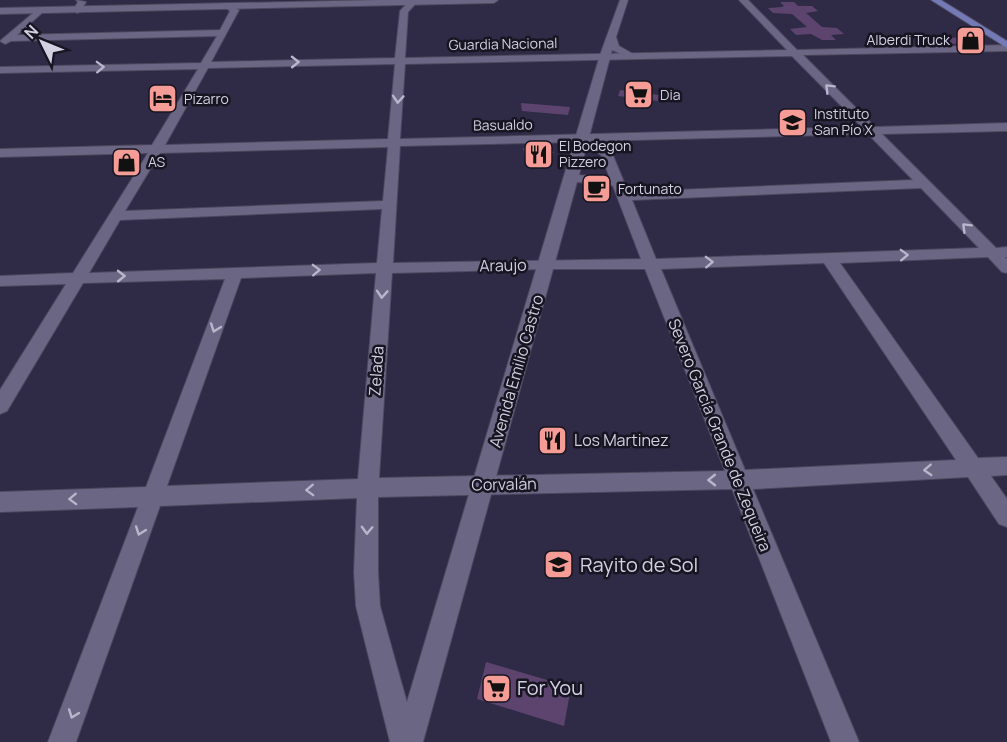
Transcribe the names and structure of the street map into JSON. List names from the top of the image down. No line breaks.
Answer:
{"streets":{"street":["Guardia Nacional","Basualdo","Araujo","Zelada","Avenida Emilio Castro","Severo García Grande de Zequeira","Corvalán"]},"crossings":[["Guardia Nacional","Zelada"],["Guardia Nacional","Avenida Emilio Castro"],["Basualdo","Zelada"],["Basualdo","Avenida Emilio Castro"],["Basualdo","Severo García Grande de Zequeira"],["Araujo","Zelada"],["Araujo","Avenida Emilio Castro"],["Araujo","Severo García Grande de Zequeira"],["Zelada","Avenida Emilio Castro"],["Zelada","Corvalán"],["Avenida Emilio Castro","Severo García Grande de Zequeira"],["Avenida Emilio Castro","Corvalán"],["Severo García Grande de Zequeira","Corvalán"]],"one_way":["Zelada","Corvalán"],"places":{"shop":["Alberdi Truck","AS"],"supermarket":["Dia","For You"],"hotel":["Pizarro"],"school or university":["Instituto San Pío X","Rayito de Sol"],"restaurant":["El Bodegon Pizzero","Los Martinez"],"cafe":["Fortunato"]},"north":"top left"}
